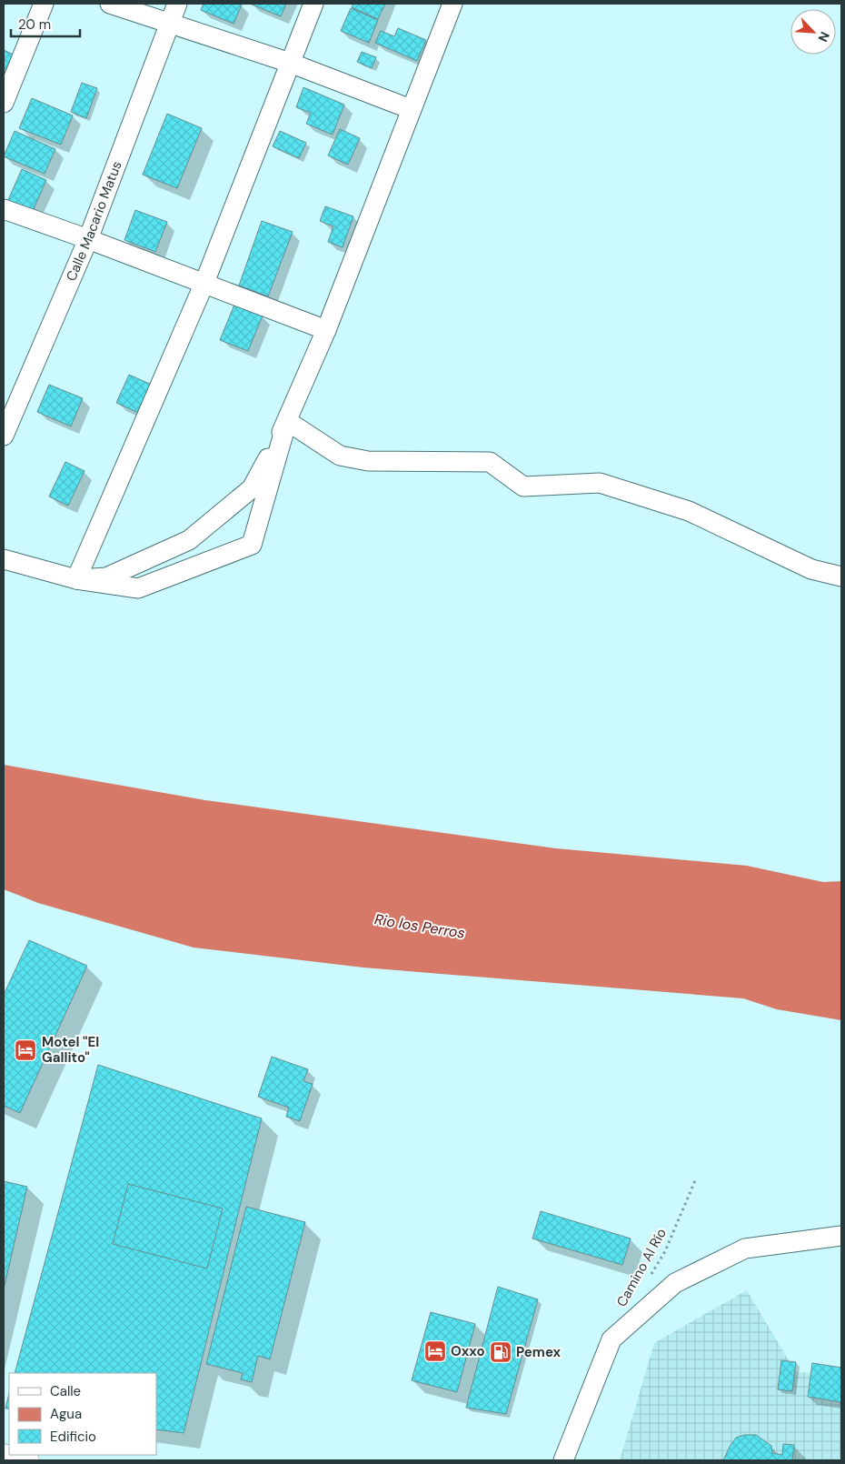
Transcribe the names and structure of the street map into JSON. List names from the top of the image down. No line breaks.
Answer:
{"streets":{"street":["Calle Macario Matus"],"path":["Camino Al Río"]},"water":["Rio los Perros"],"places":{"hotel":["Motel \"El Gallito\"","Oxxo"],"fuel station":["Pemex"]},"legend":["Calle","Agua","Edificio"],"scale_bar":"20 m","north":"bottom right"}
